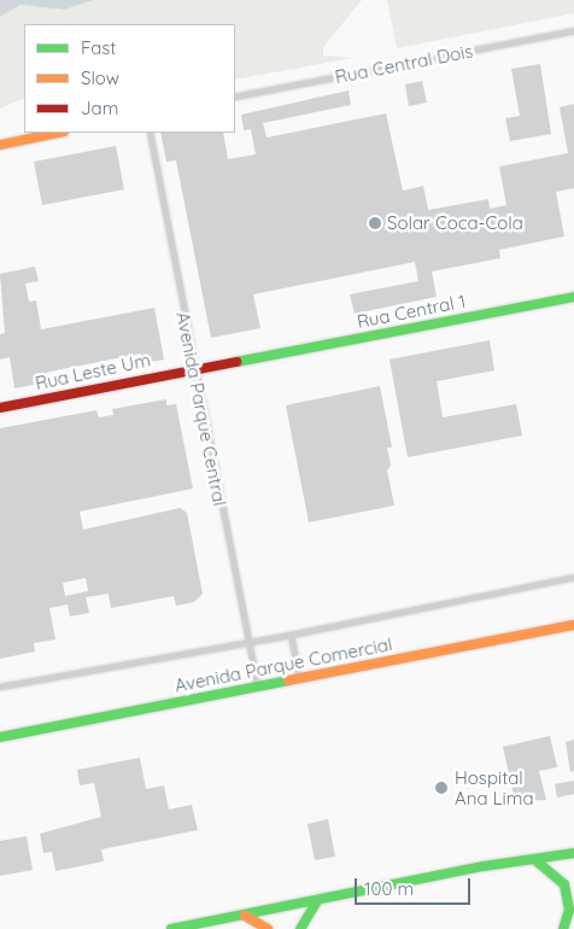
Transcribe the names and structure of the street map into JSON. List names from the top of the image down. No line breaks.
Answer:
{"streets":{"street":["Rua Central Dois","Rua Central 1","Rua Leste Um","Avenida Parque Central","Avenida Parque Comercial"]},"crossings":[["Rua Central 1","Rua Leste Um"],["Rua Central 1","Avenida Parque Central"],["Rua Leste Um","Avenida Parque Central"],["Avenida Parque Central","Avenida Parque Comercial"]],"places":["Solar Coca-Cola","Hospital Ana Lima"],"legend":["Fast","Slow","Jam"],"scale_bar":"100 m"}
